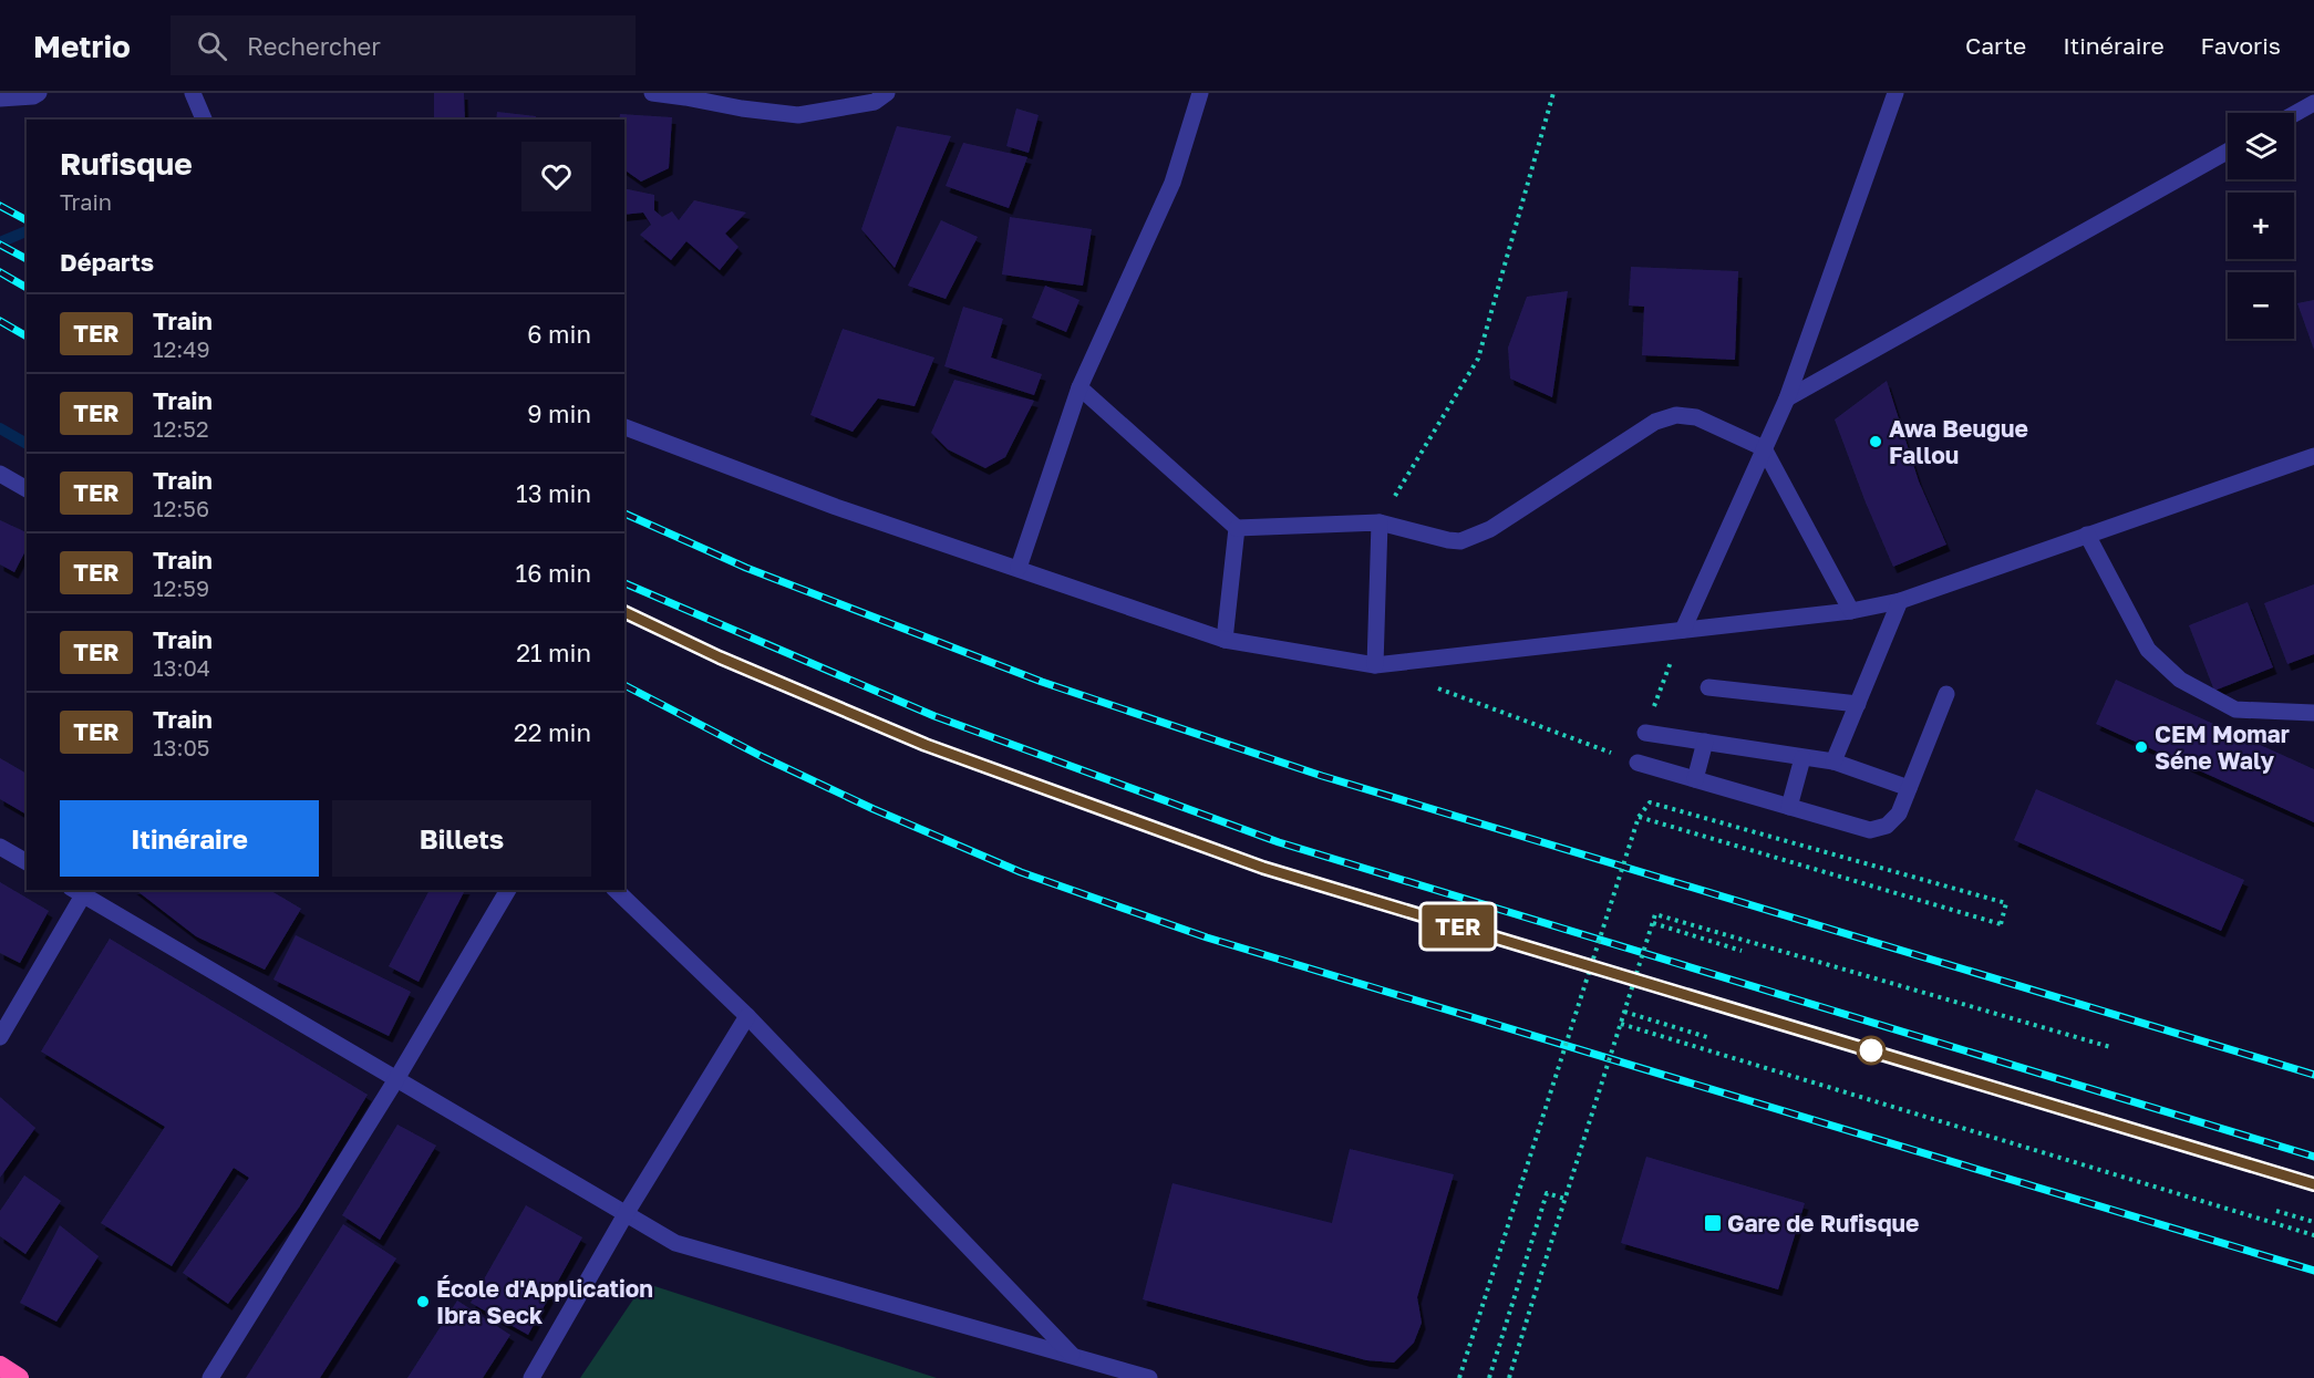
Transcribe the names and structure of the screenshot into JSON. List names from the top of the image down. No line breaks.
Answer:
{"places":{"other":["Awa Beugue Fallou","CEM Momar Séne Waly","École d'Application Ibra Seck"],"transit":["Gare de Rufisque"]},"page":{"header":"Metrio","search":"Rechercher","nav":["Carte","Itinéraire","Favoris"],"on_map":"TER","map_buttons":["+","−"],"heading":[["Rufisque","Train"],"Départs"],"list":[{"mark":"TER","name":"Train","note":"12:49","value":"6 min"},{"mark":"TER","name":"Train","note":"12:52","value":"9 min"},{"mark":"TER","name":"Train","note":"12:56","value":"13 min"},{"mark":"TER","name":"Train","note":"12:59","value":"16 min"},{"mark":"TER","name":"Train","note":"13:04","value":"21 min"},{"mark":"TER","name":"Train","note":"13:05","value":"22 min"}],"buttons":["Itinéraire","Billets"]}}
